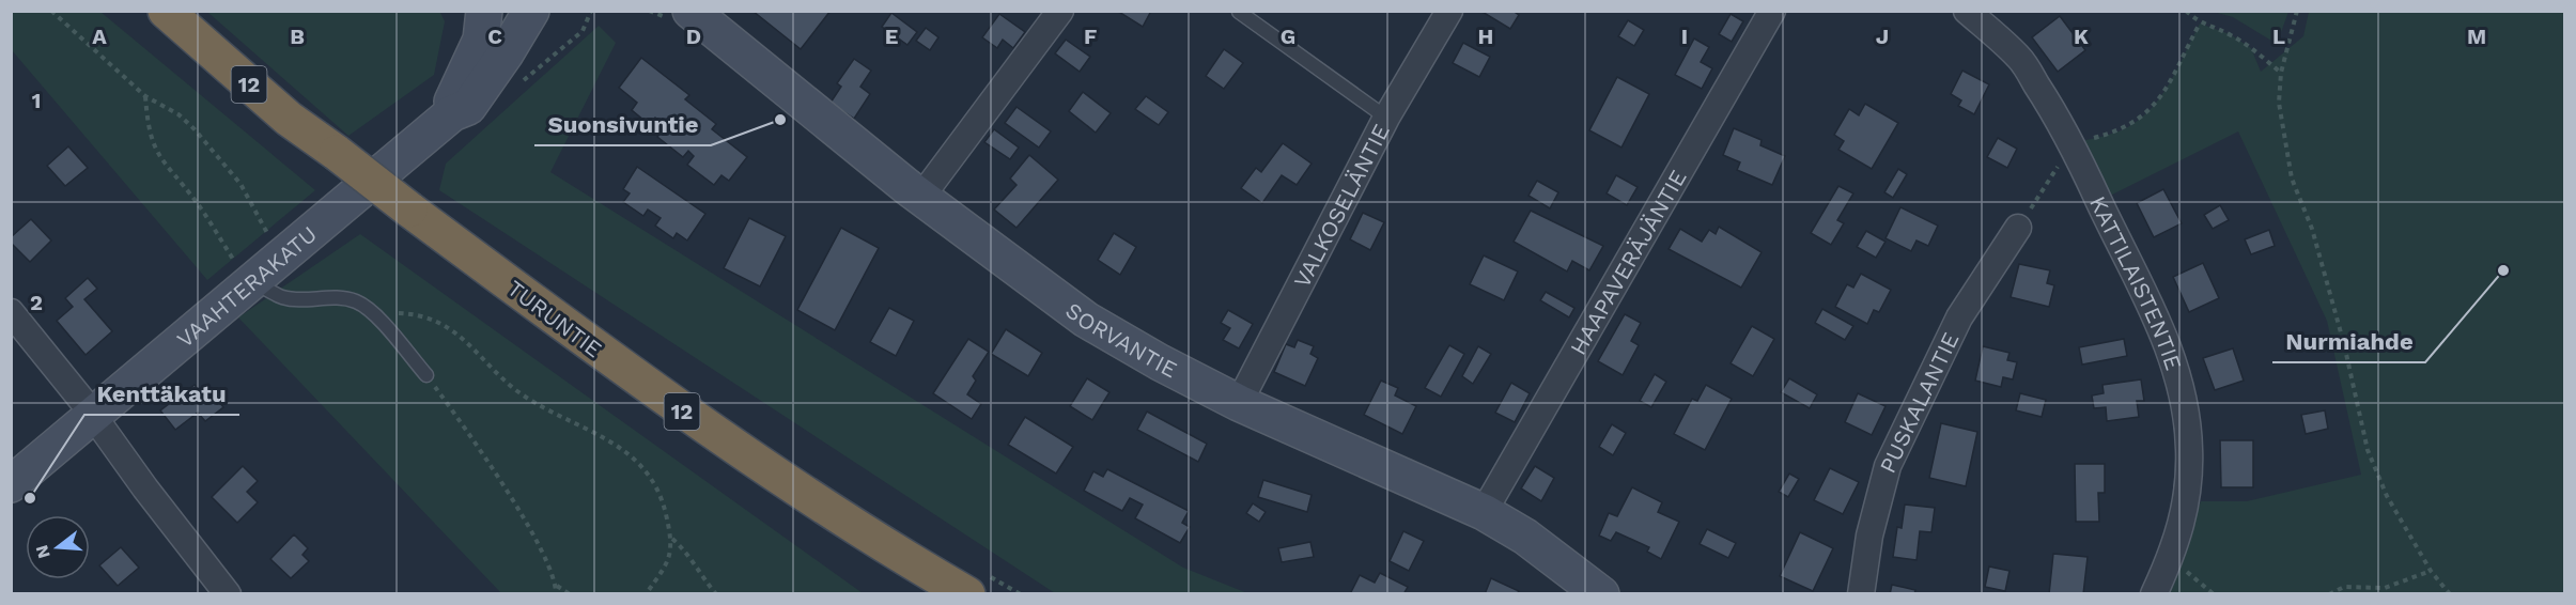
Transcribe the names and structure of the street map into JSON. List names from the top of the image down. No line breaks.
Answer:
{"streets":{"highway":["12","TURUNTIE"],"main road":["VAAHTERAKATU","SORVANTIE"],"street":["VALKOSELÄNTIE","HAAPAVERÄJÄNTIE","KATTILAISTENTIE","PUSKALANTIE"]},"crossings":[["VALKOSELÄNTIE","SORVANTIE"],["HAAPAVERÄJÄNTIE","SORVANTIE"]],"places":["Suonsivuntie","Nurmiahde","Kenttäkatu"],"north":"left","grid":{"columns":["A","B","C","D","E","F","G","H","I","J","K","L","M"],"rows":["1","2"]}}
